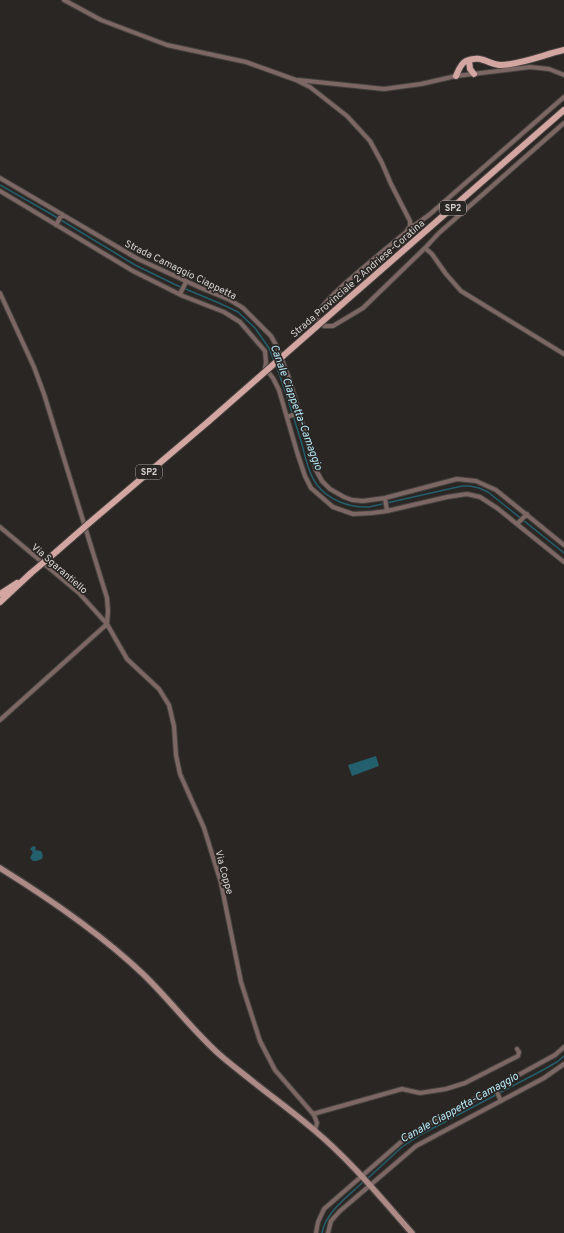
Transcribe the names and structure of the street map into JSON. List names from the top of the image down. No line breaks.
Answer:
{"streets":{"main road":["SP2","Strada Provinciale 2 Andriese-Coratina"],"street":["Strada Camaggio Ciappetta","Via Sgarantiello","Via Coppe"]},"crossings":[["Via Sgarantiello","Via Coppe"]],"water":["Canale Ciappetta-Camaggio"]}
